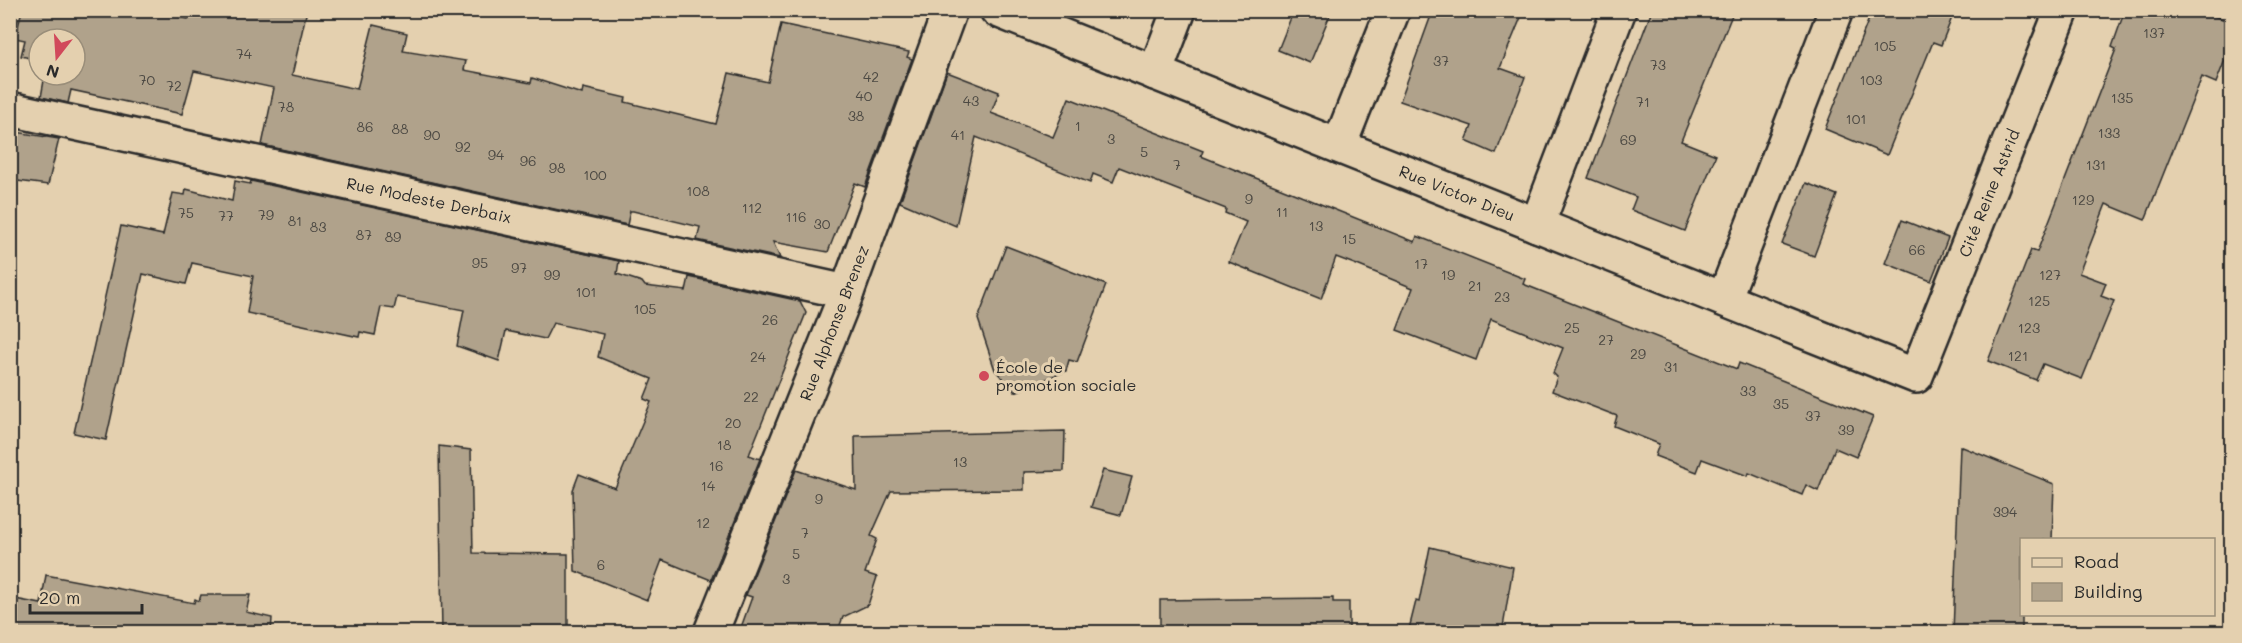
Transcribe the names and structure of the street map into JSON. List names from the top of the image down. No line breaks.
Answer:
{"streets":{"street":["Rue Victor Dieu","Cité Reine Astrid","Rue Modeste Derbaix","Rue Alphonse Brenez"]},"crossings":[["Rue Victor Dieu","Cité Reine Astrid"],["Rue Modeste Derbaix","Rue Alphonse Brenez"]],"places":["École de promotion sociale"],"house_numbers":["137","105","74","37","73","42","70","103","72","40","135","43","71","78","38","101","1","86","88","133","90","41","3","69","92","5","94","96","7","131","98","100","108","9","129","112","11","75","79","77","116","81","30","13","83","87","89","15","66","95","17","97","99","19","127","21","101","23","125","105","26","25","123","27","29","121","24","31","33","22","35","37","20","39","18","13","16","14","9","394","12","7","5","6","3"],"legend":["Road","Building"],"scale_bar":"20 m","north":"bottom"}
